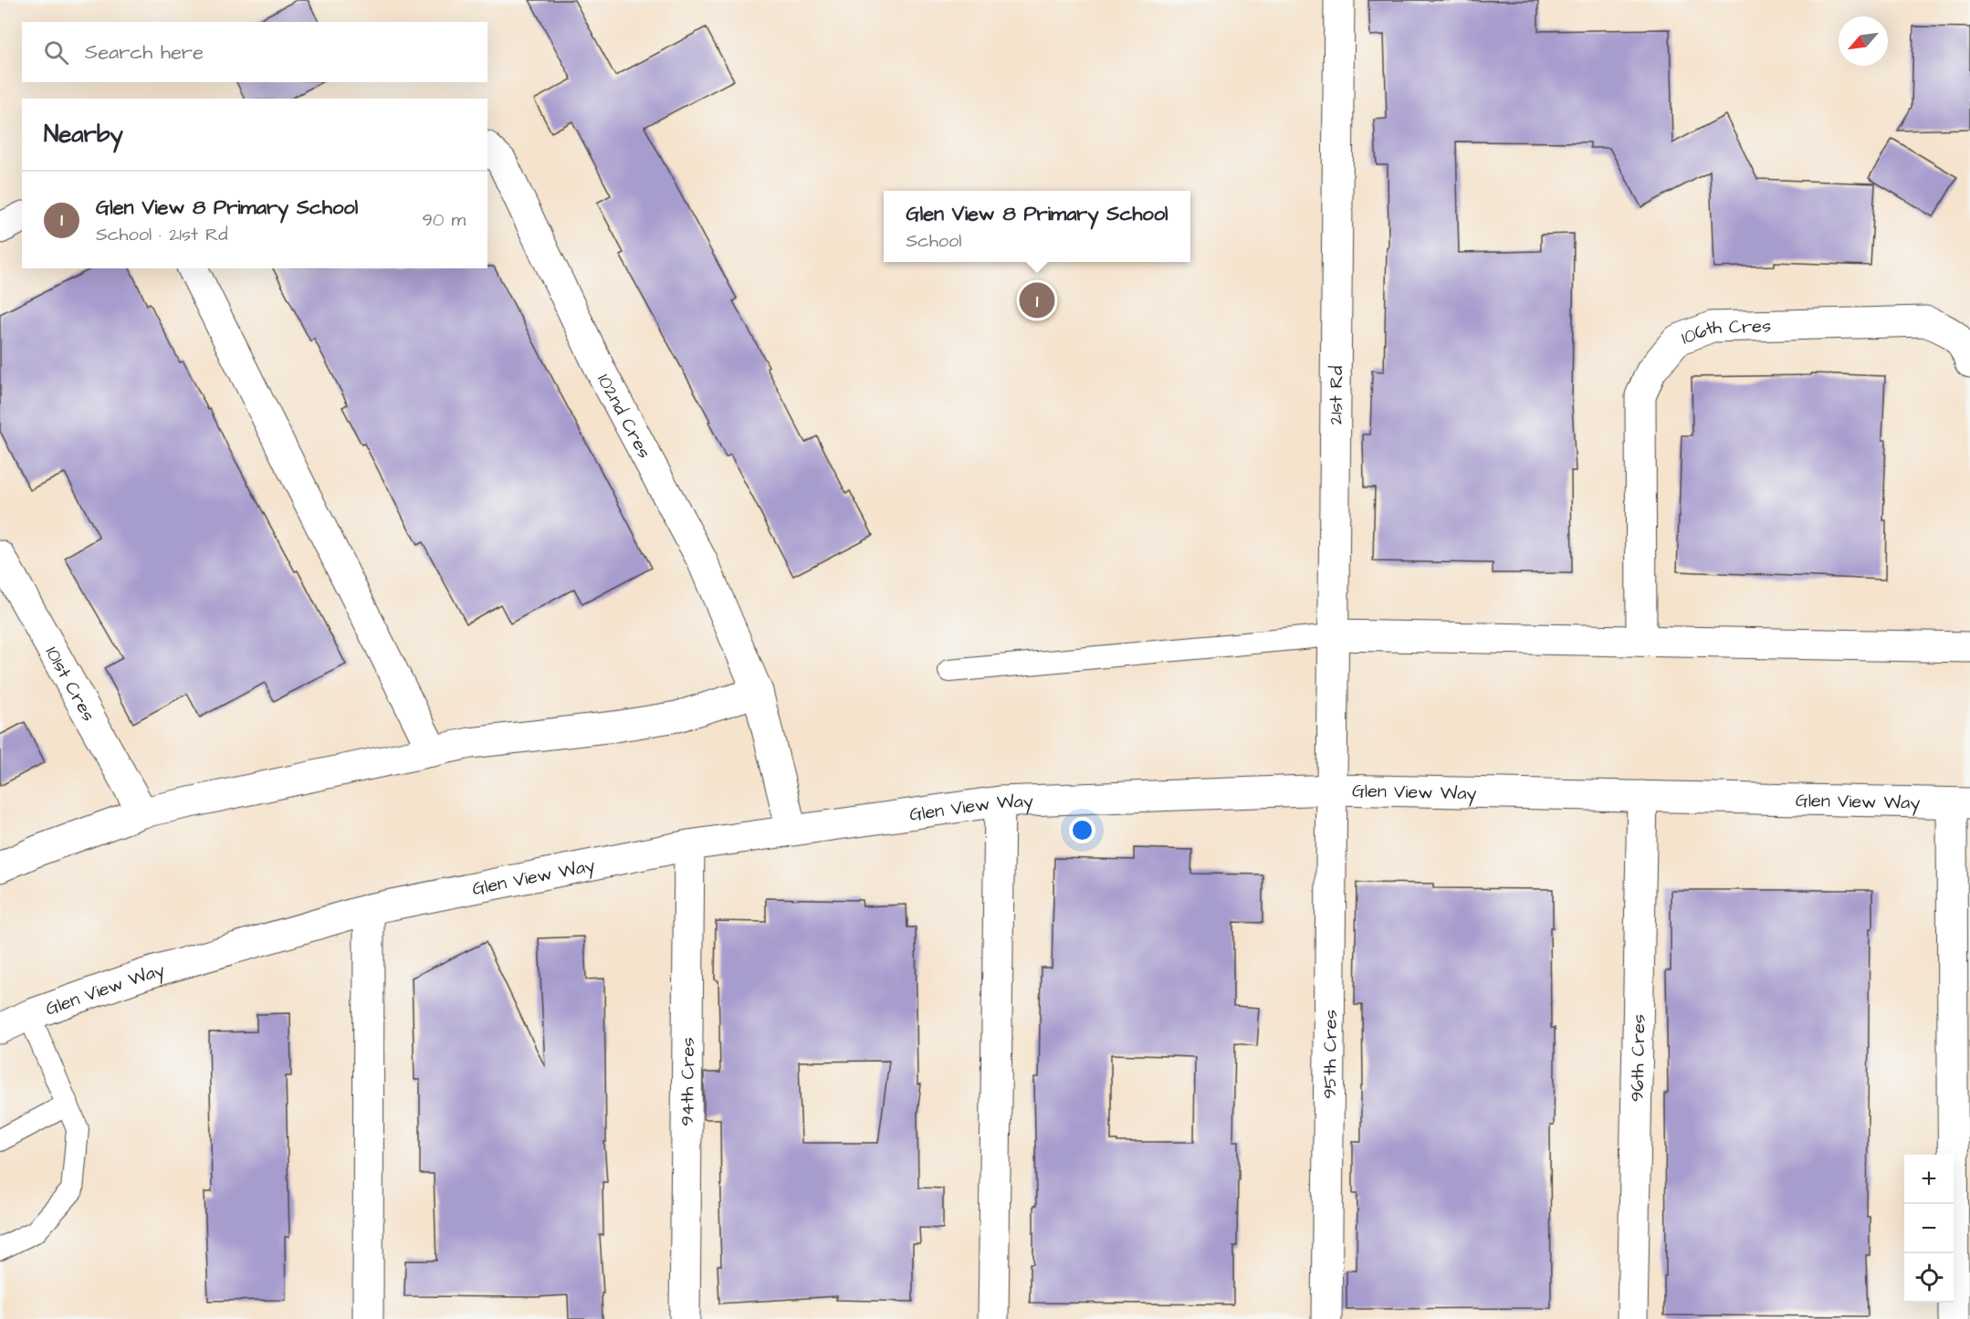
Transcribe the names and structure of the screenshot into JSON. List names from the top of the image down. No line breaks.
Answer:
{"streets":{"street":["106th Cres","21st Rd","102nd Cres","101st Cres","Glen View Way","95th Cres","96th Cres","94th Cres"]},"crossings":[["21st Rd","Glen View Way"],["21st Rd","95th Cres"],["102nd Cres","Glen View Way"],["Glen View Way","95th Cres"],["Glen View Way","96th Cres"],["Glen View Way","94th Cres"]],"north":"bottom left","page":{"search":"Search here","heading":"Nearby","list":[{"mark":"1","name":"Glen View 8 Primary School","note":"School · 21st Rd","value":"90 m"}],"popup":["Glen View 8 Primary School","School"],"pins":"1","map_buttons":["+","−"]}}
